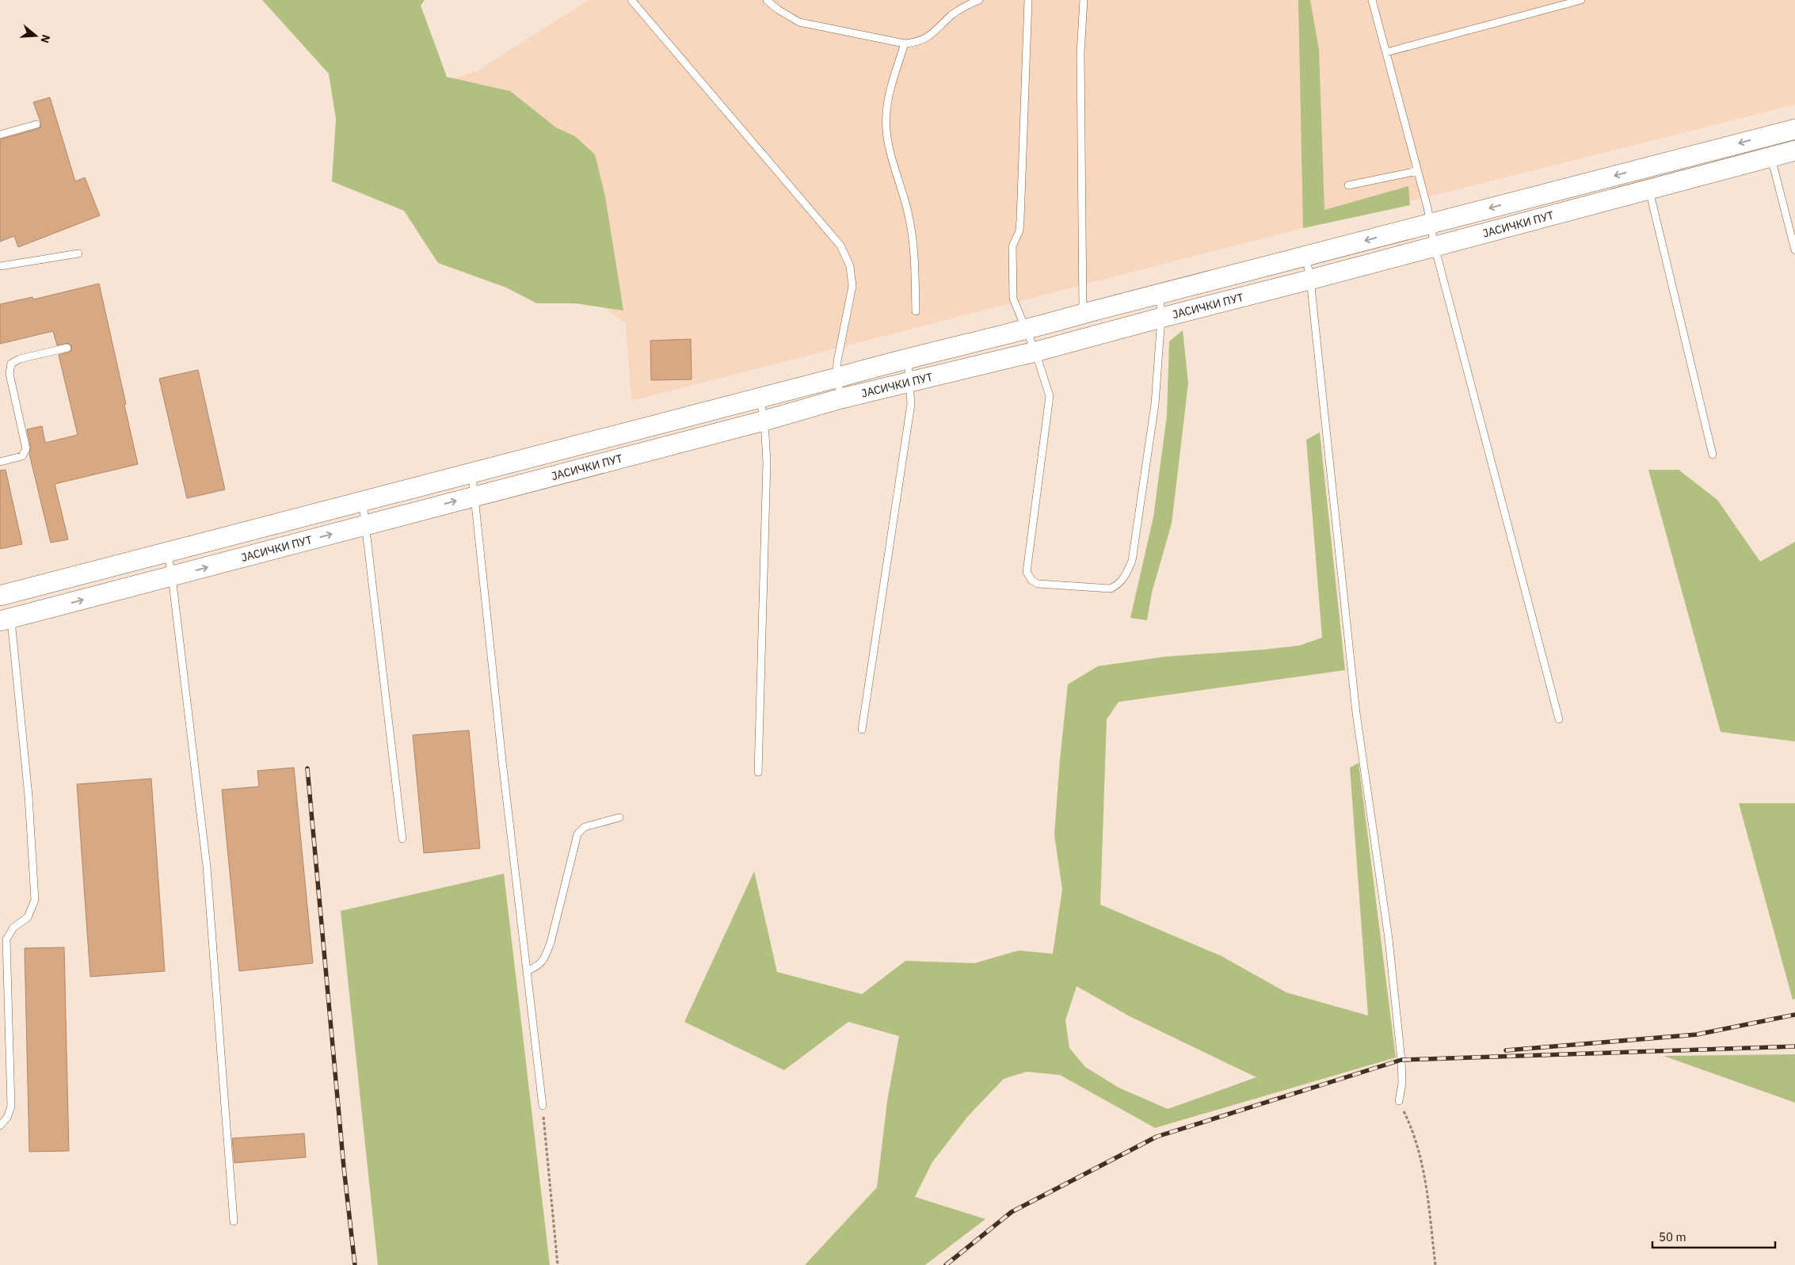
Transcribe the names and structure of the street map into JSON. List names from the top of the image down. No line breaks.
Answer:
{"streets":{"main road":["ЈАСИЧКИ ПУТ"]},"scale_bar":"50 m","north":"right"}
